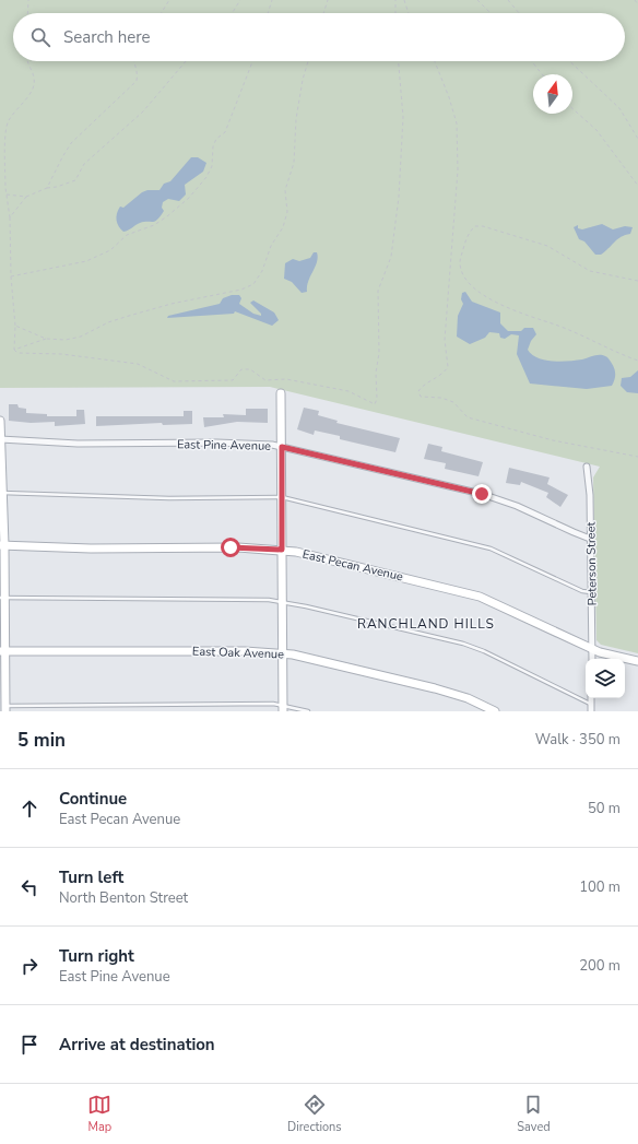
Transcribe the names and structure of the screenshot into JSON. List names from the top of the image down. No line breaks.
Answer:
{"streets":{"street":["East Pine Avenue","Peterson Street","East Pecan Avenue","East Oak Avenue"]},"crossings":[["East Pine Avenue","Peterson Street"],["Peterson Street","East Pecan Avenue"]],"districts":["RANCHLAND HILLS"],"north":"top","page":{"search":"Search here","heading":["5 min","Walk · 350 m"],"list":[["Continue","East Pecan Avenue","50 m"],["Turn left","North Benton Street","100 m"],["Turn right","East Pine Avenue","200 m"],"Arrive at destination"],"nav":["Map","Directions","Saved"]}}
